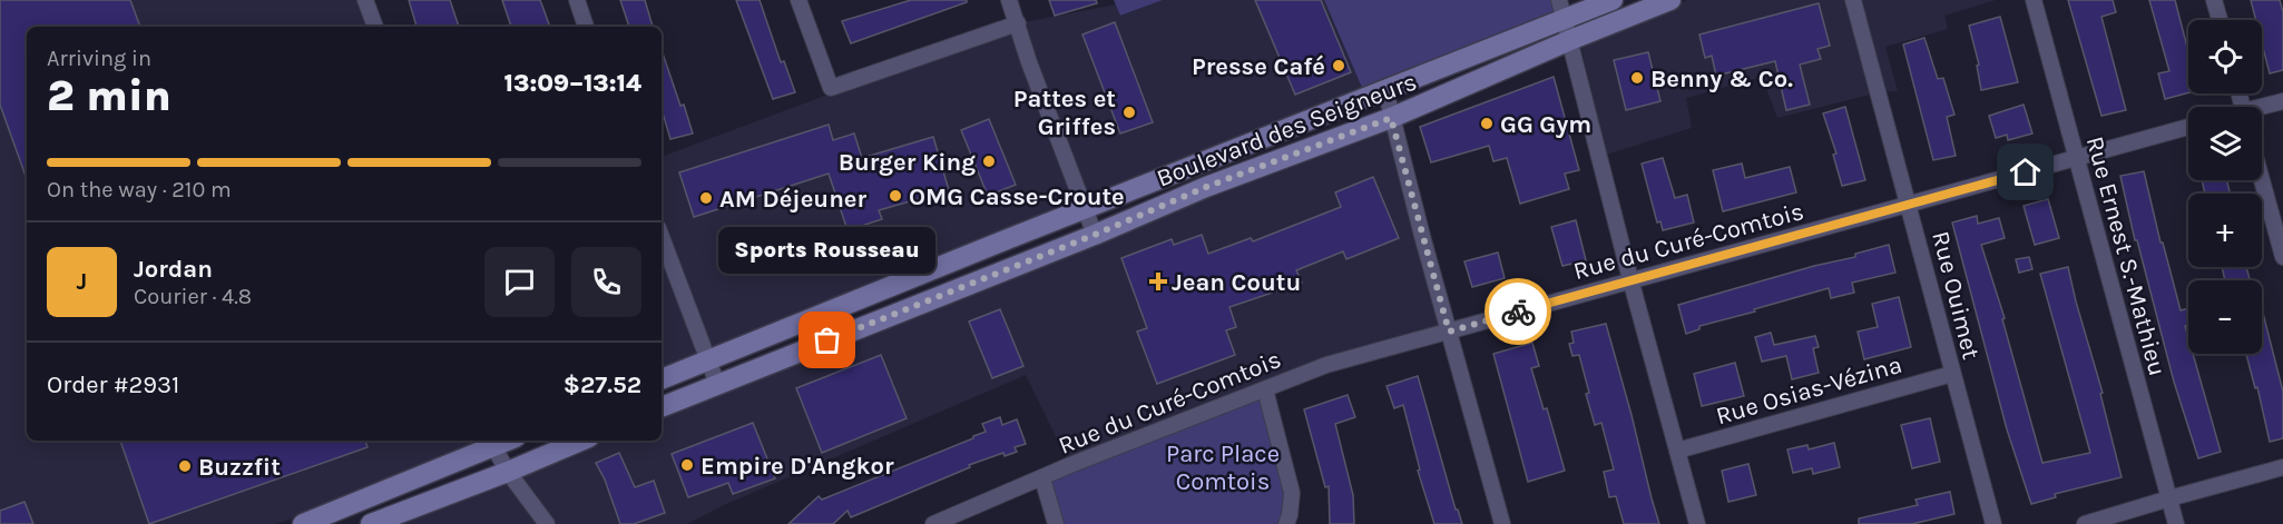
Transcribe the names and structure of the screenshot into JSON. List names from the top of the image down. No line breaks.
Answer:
{"streets":{"main road":["Boulevard des Seigneurs"],"street":["Rue du Curé-Comtois","Rue Ernest S.-Mathieu","Rue Ouimet","Rue Osias-Vézina"]},"crossings":[["Rue du Curé-Comtois","Rue Ernest S.-Mathieu"],["Rue du Curé-Comtois","Rue Ouimet"],["Rue Ouimet","Rue Osias-Vézina"]],"parks":["Parc Place Comtois"],"places":{"other":["Presse Café","Benny & Co.","Pattes et Griffes","GG Gym","Burger King","OMG Casse-Croute","AM Déjeuner","Sports Rousseau","Empire D'Angkor","Buzzfit"],"health":["Jean Coutu"]},"page":{"map_buttons":["+","−"],"heading":["2 min","Arriving in","13:09–13:14"],"panel":["Jordan","Courier · 4.8","Order #2931","$27.52"],"bar":"On the way · 210 m","bubble":"Sports Rousseau","round":"J"}}
